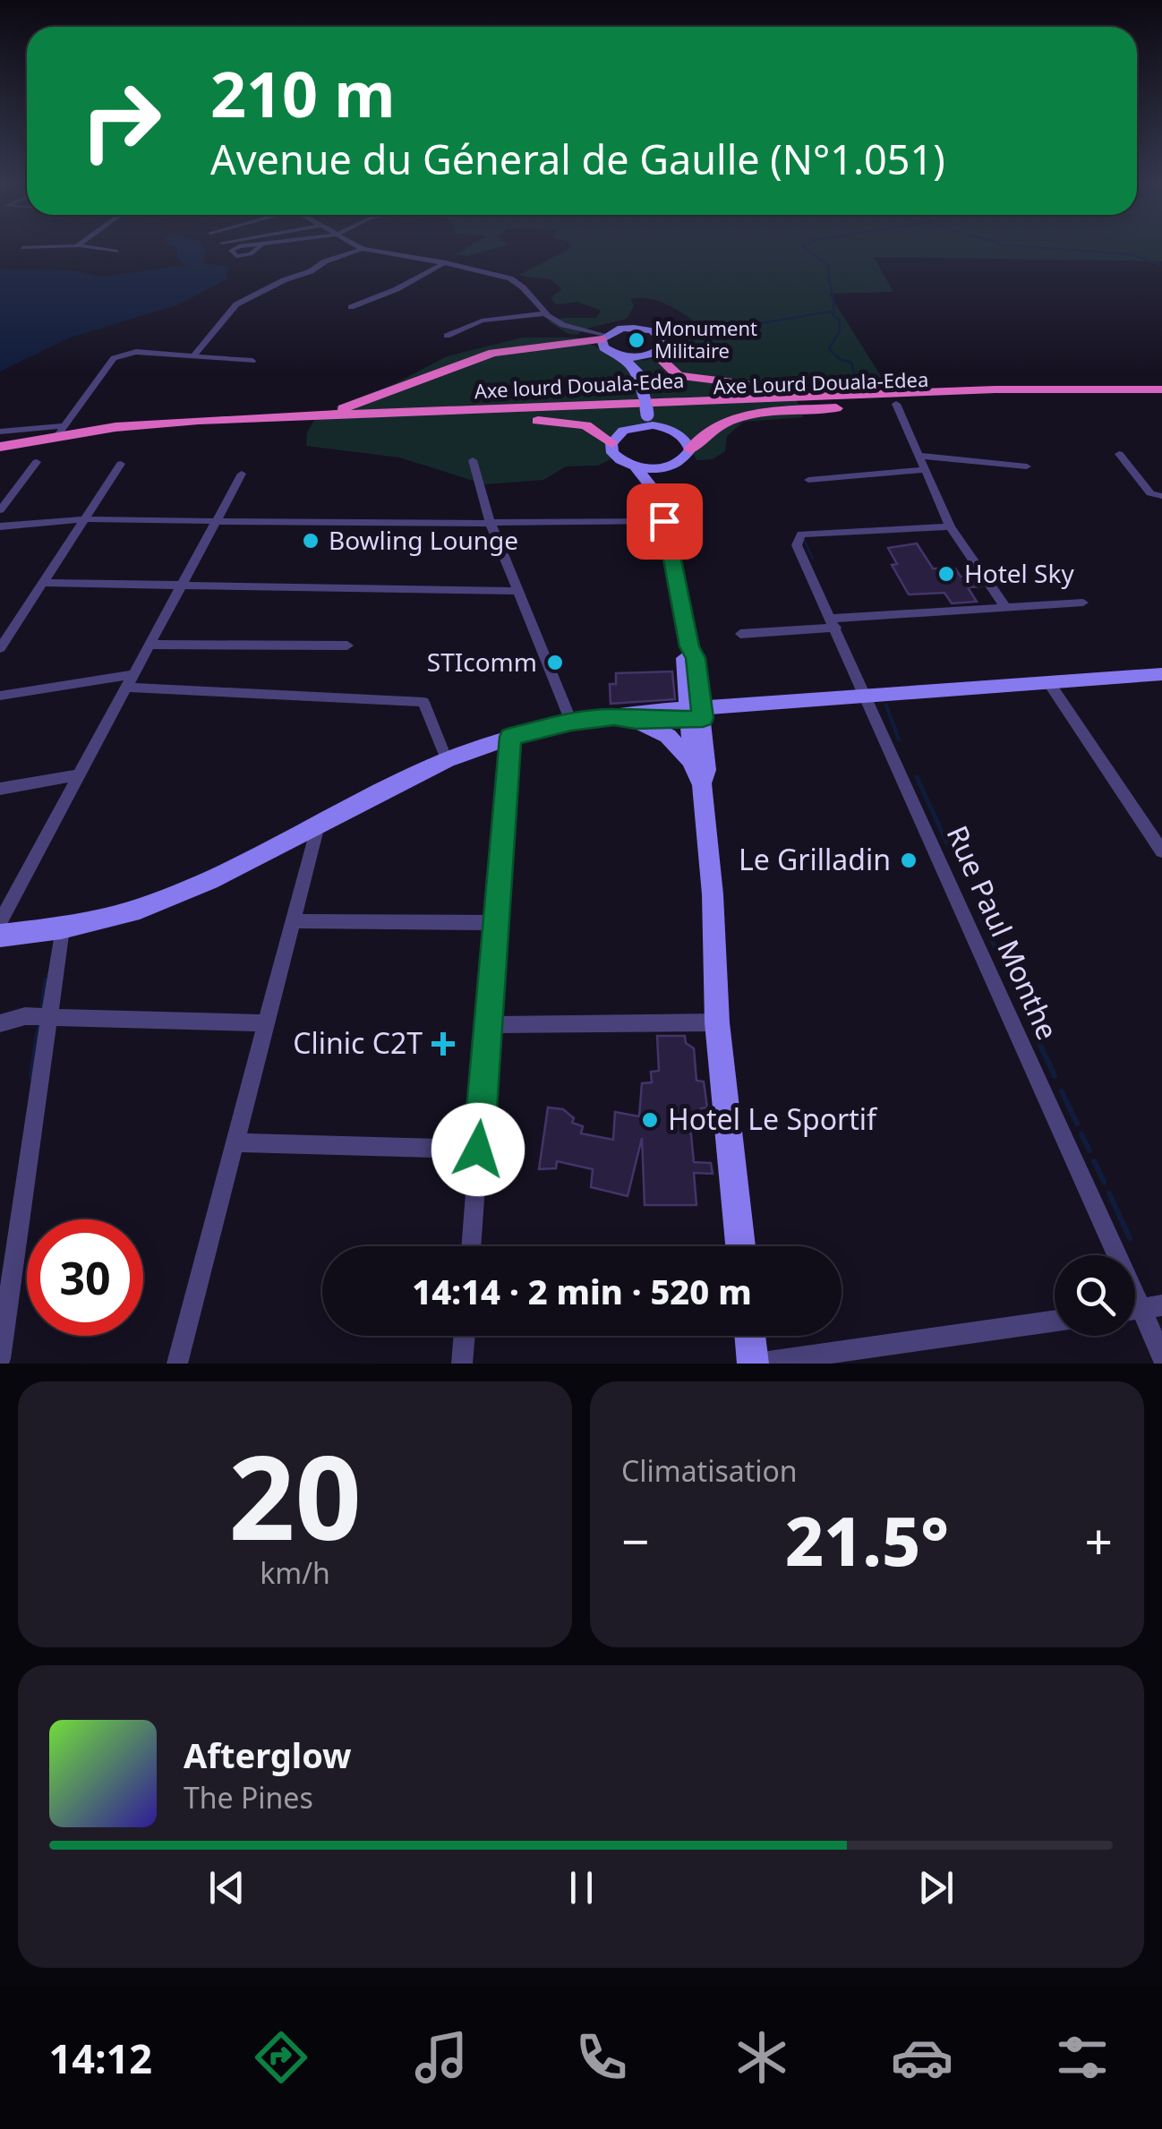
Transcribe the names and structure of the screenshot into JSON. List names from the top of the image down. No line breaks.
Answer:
{"streets":{"highway":["Axe Lourd Douala-Edea","Axe lourd Douala-Edea"],"street":["Rue Paul Monthe"]},"crossings":[["Axe Lourd Douala-Edea","Axe lourd Douala-Edea"]],"places":{"other":["Monument Militaire","Bowling Lounge","Hotel Sky","STIcomm","Le Grilladin","Hotel Le Sportif"],"health":["Clinic C2T"]},"page":{"turn":["210 m","Avenue du Géneral de Gaulle (N°1.051)"],"limit":"30","trip":"14:14 · 2 min · 520 m","tile":[["20","km/h"],"Climatisation"],"heat":["−","21.5°","+"],"song":["Afterglow","The Pines"],"tabs":"14:12"}}
